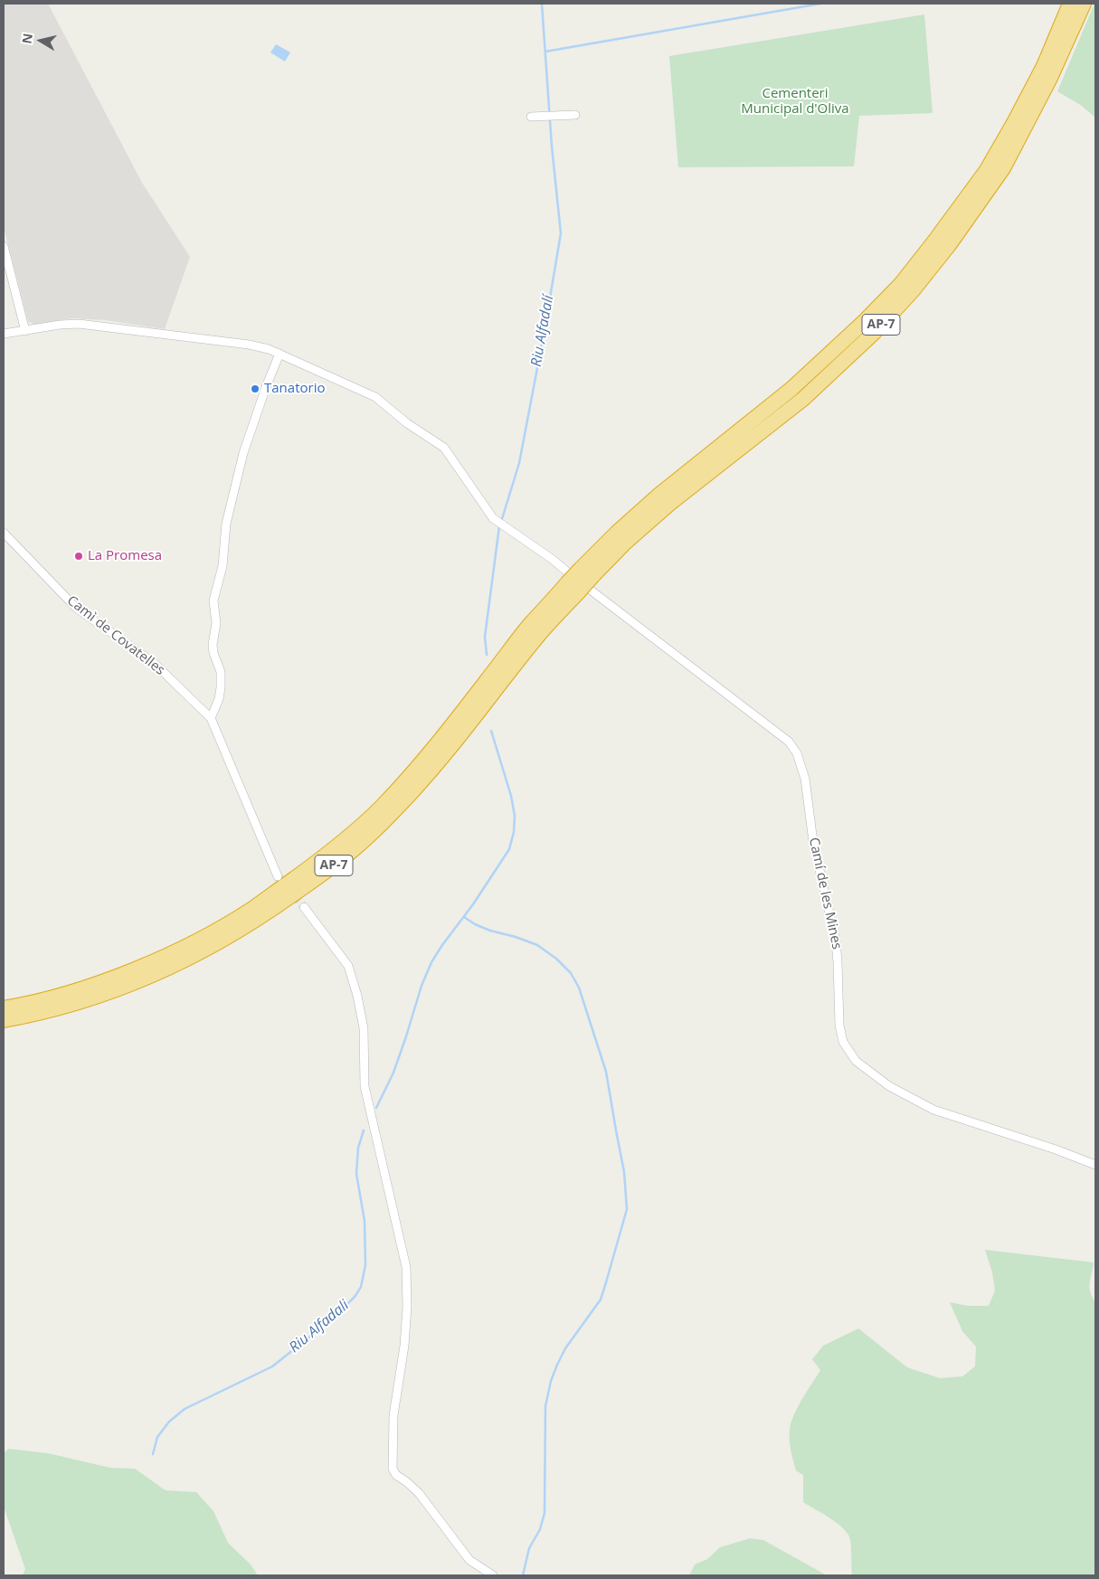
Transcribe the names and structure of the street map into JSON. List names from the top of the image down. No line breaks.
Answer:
{"streets":{"highway":["AP-7"],"street":["Camì de Covatelles","Camí de les Mines"]},"crossings":[["AP-7","Camí de les Mines"]],"water":["Riu Alfadalí","Riu Alfadali"],"parks":["Cementeri Municipal d'Oliva"],"places":["Tanatorio","La Promesa"],"north":"left"}
